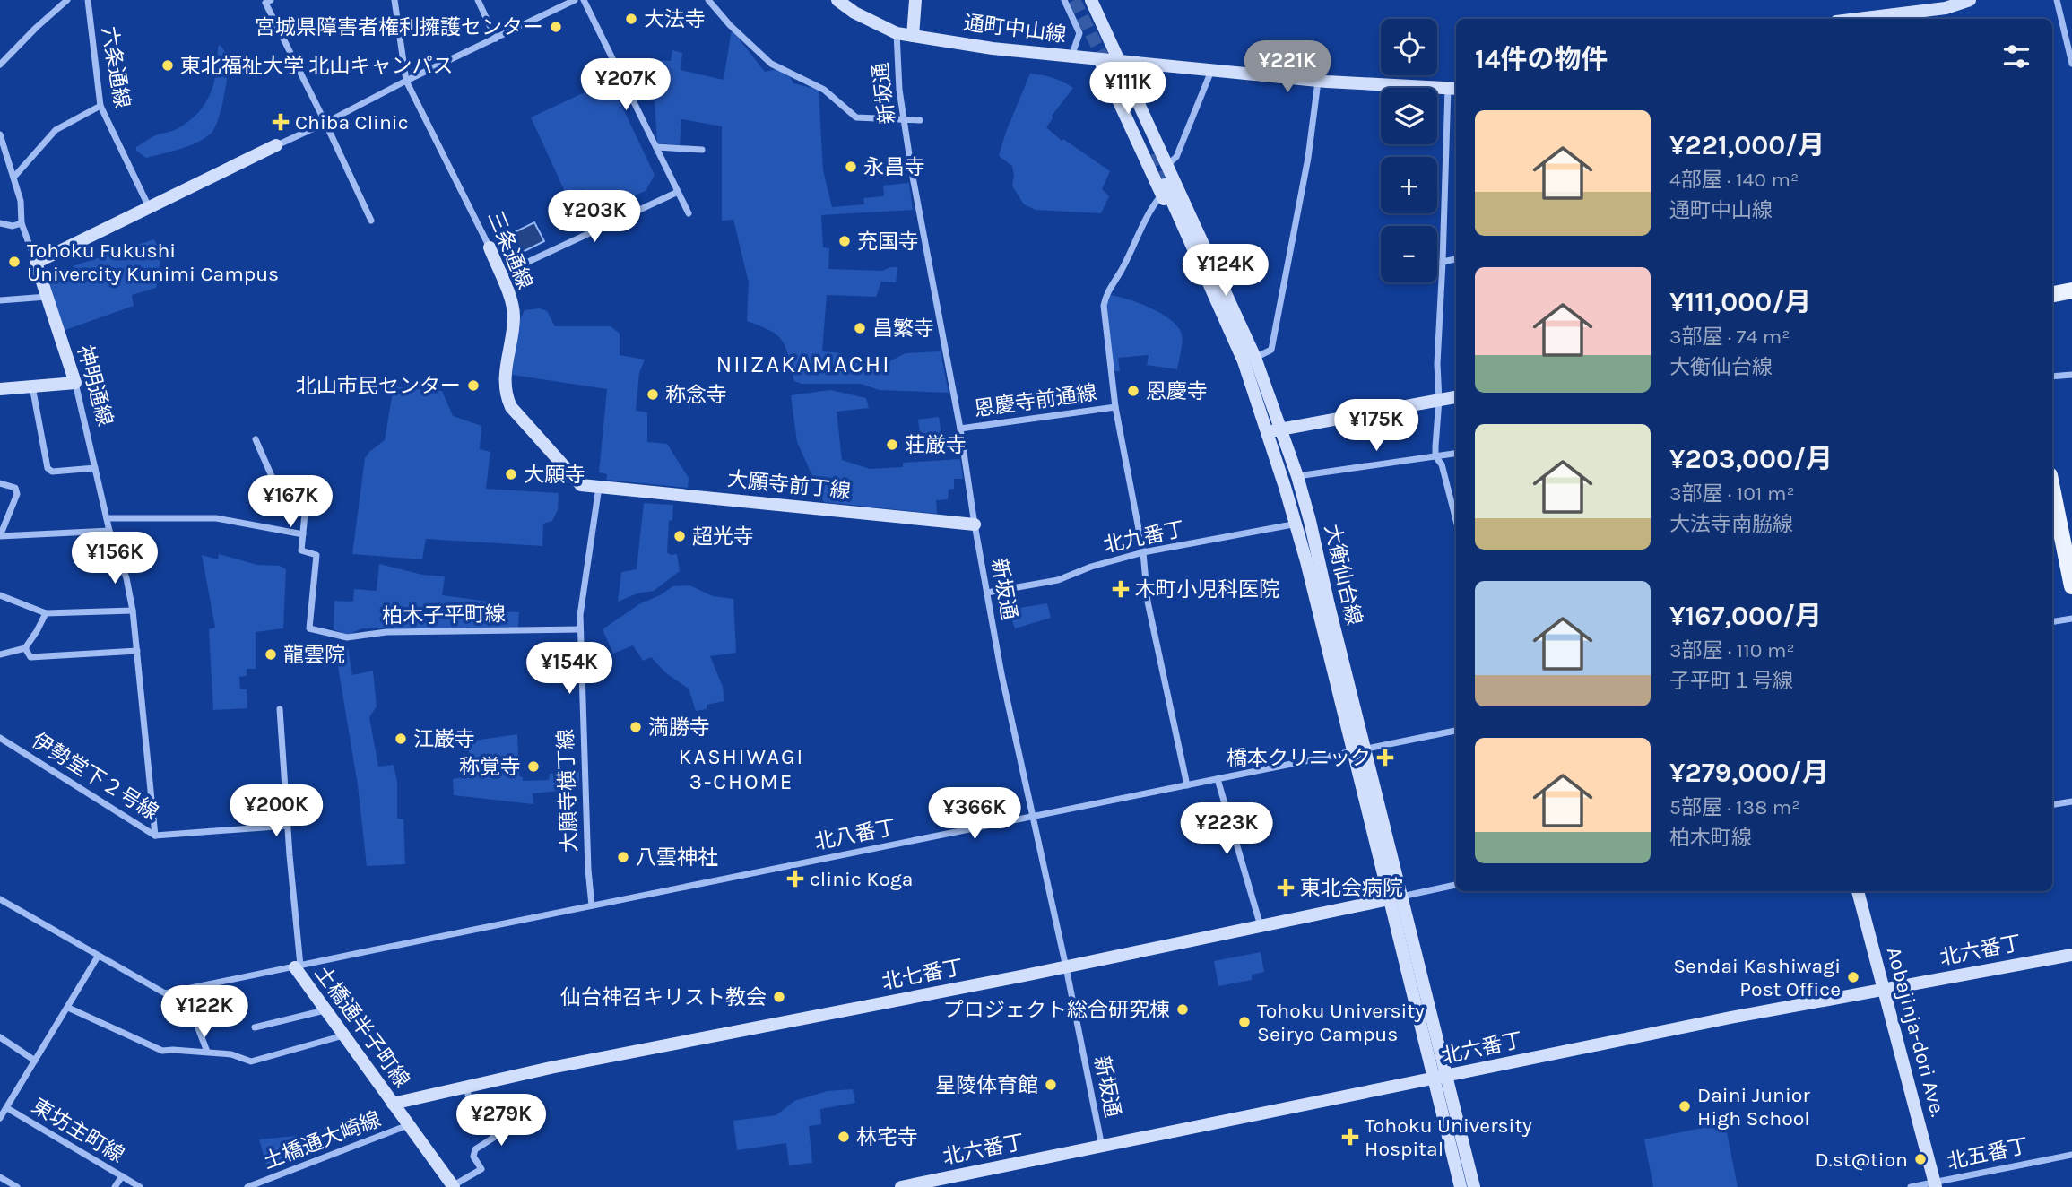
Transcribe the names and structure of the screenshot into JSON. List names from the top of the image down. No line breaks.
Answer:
{"streets":{"street":["通町中山線","六条通線","新坂通","三条通線","神明通線","恩慶寺前通線","大願寺前丁線","北九番丁","大衡仙台線","柏木子平町線","伊勢堂下２号線","大願寺横丁線","北八番丁","北六番丁","北七番丁","土橋通半子町線","Aobajinja-dori Ave.","東坊主町線","土橋通大崎線","北五番丁"]},"crossings":[["通町中山線","新坂通"],["通町中山線","大衡仙台線"],["新坂通","恩慶寺前通線"],["新坂通","大願寺前丁線"],["新坂通","北九番丁"],["新坂通","北八番丁"],["新坂通","北六番丁"],["新坂通","北七番丁"],["三条通線","大願寺前丁線"],["三条通線","大願寺横丁線"],["神明通線","伊勢堂下２号線"],["大願寺前丁線","大願寺横丁線"],["北九番丁","大衡仙台線"],["大衡仙台線","北八番丁"],["大衡仙台線","北六番丁"],["大衡仙台線","北七番丁"],["柏木子平町線","大願寺横丁線"],["大願寺横丁線","北八番丁"],["北八番丁","土橋通半子町線"],["北六番丁","Aobajinja-dori Ave."],["北七番丁","土橋通半子町線"],["土橋通半子町線","土橋通大崎線"],["Aobajinja-dori Ave.","北五番丁"]],"districts":["NIIZAKAMACHI","KASHIWAGI 3-CHOME"],"places":{"other":["大法寺","宮城県障害者権利擁護センター","東北福祉大学 北山キャンパス","永昌寺","充国寺","Tohoku Fukushi Univercity Kunimi Campus","昌繁寺","北山市民センター","恩慶寺","称念寺","荘厳寺","大願寺","超光寺","龍雲院","満勝寺","江巌寺","称覚寺","八雲神社","Sendai Kashiwagi Post Office","仙台神召キリスト教会","プロジェクト総合研究棟","Tohoku University Seiryo Campus","星陵体育館","Daini Junior High School","林宅寺","D.st@tion"],"health":["Chiba Clinic","木町小児科医院","橋本クリニック","clinic Koga","東北会病院","Tohoku University Hospital"]},"page":{"map_buttons":["+","−"],"heading":"14件の物件","price":["¥221K","¥207K","¥111K","¥203K","¥124K","¥175K","¥167K","¥156K","¥154K","¥200K","¥366K","¥223K","¥122K","¥279K"],"list":[{"name":"¥221,000/月","note":"4部屋 · 140 m² · 通町中山線"},{"name":"¥111,000/月","note":"3部屋 · 74 m² · 大衡仙台線"},{"name":"¥203,000/月","note":"3部屋 · 101 m² · 大法寺南脇線"},{"name":"¥167,000/月","note":"3部屋 · 110 m² · 子平町１号線"},{"name":"¥279,000/月","note":"5部屋 · 138 m² · 柏木町線"}]}}
